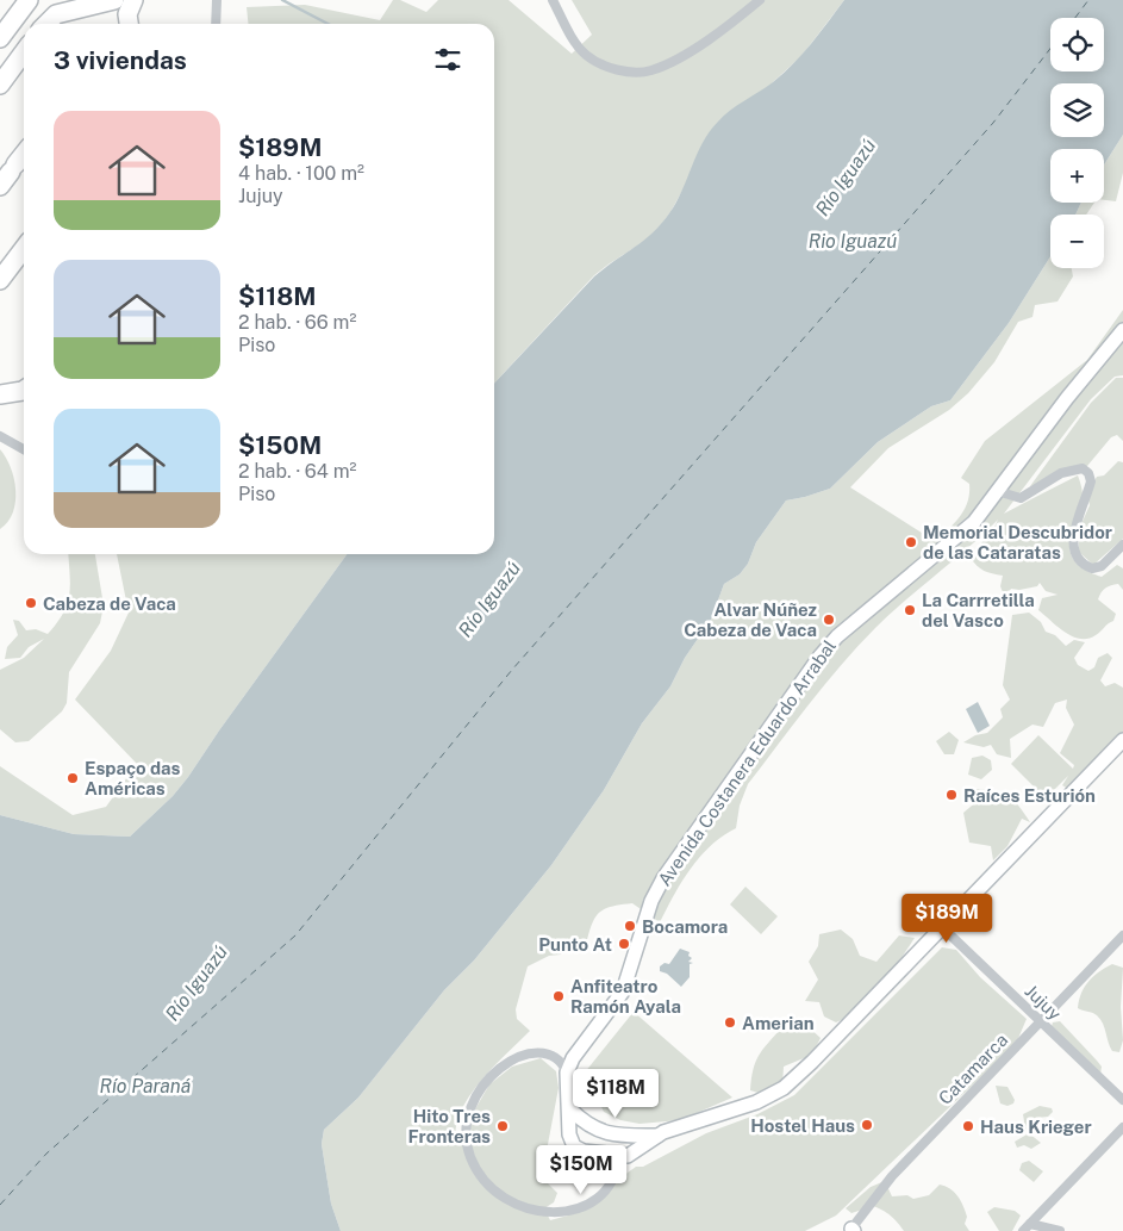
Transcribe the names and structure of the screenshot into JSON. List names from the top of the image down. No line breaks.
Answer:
{"streets":{"main road":["Avenida Costanera Eduardo Arrabal"],"street":["Jujuy","Catamarca"]},"crossings":[["Jujuy","Catamarca"]],"water":["Río Iguazú","Rio Iguazú","Río Paraná"],"places":["Memorial Descubridor de las Cataratas","Cabeza de Vaca","La Carrretilla del Vasco","Alvar Núñez Cabeza de Vaca","Espaço das Américas","Raíces Esturión","Bocamora","Punto At","Anfiteatro Ramón Ayala","Amerian","Hostel Haus","Hito Tres Fronteras","Haus Krieger"],"page":{"map_buttons":["+","−"],"heading":"3 viviendas","list":[{"name":"$189M","note":"4 hab. · 100 m² · Jujuy"},{"name":"$118M","note":"2 hab. · 66 m² · Piso"},{"name":"$150M","note":"2 hab. · 64 m² · Piso"}],"price":["$189M","$118M","$150M"]}}
